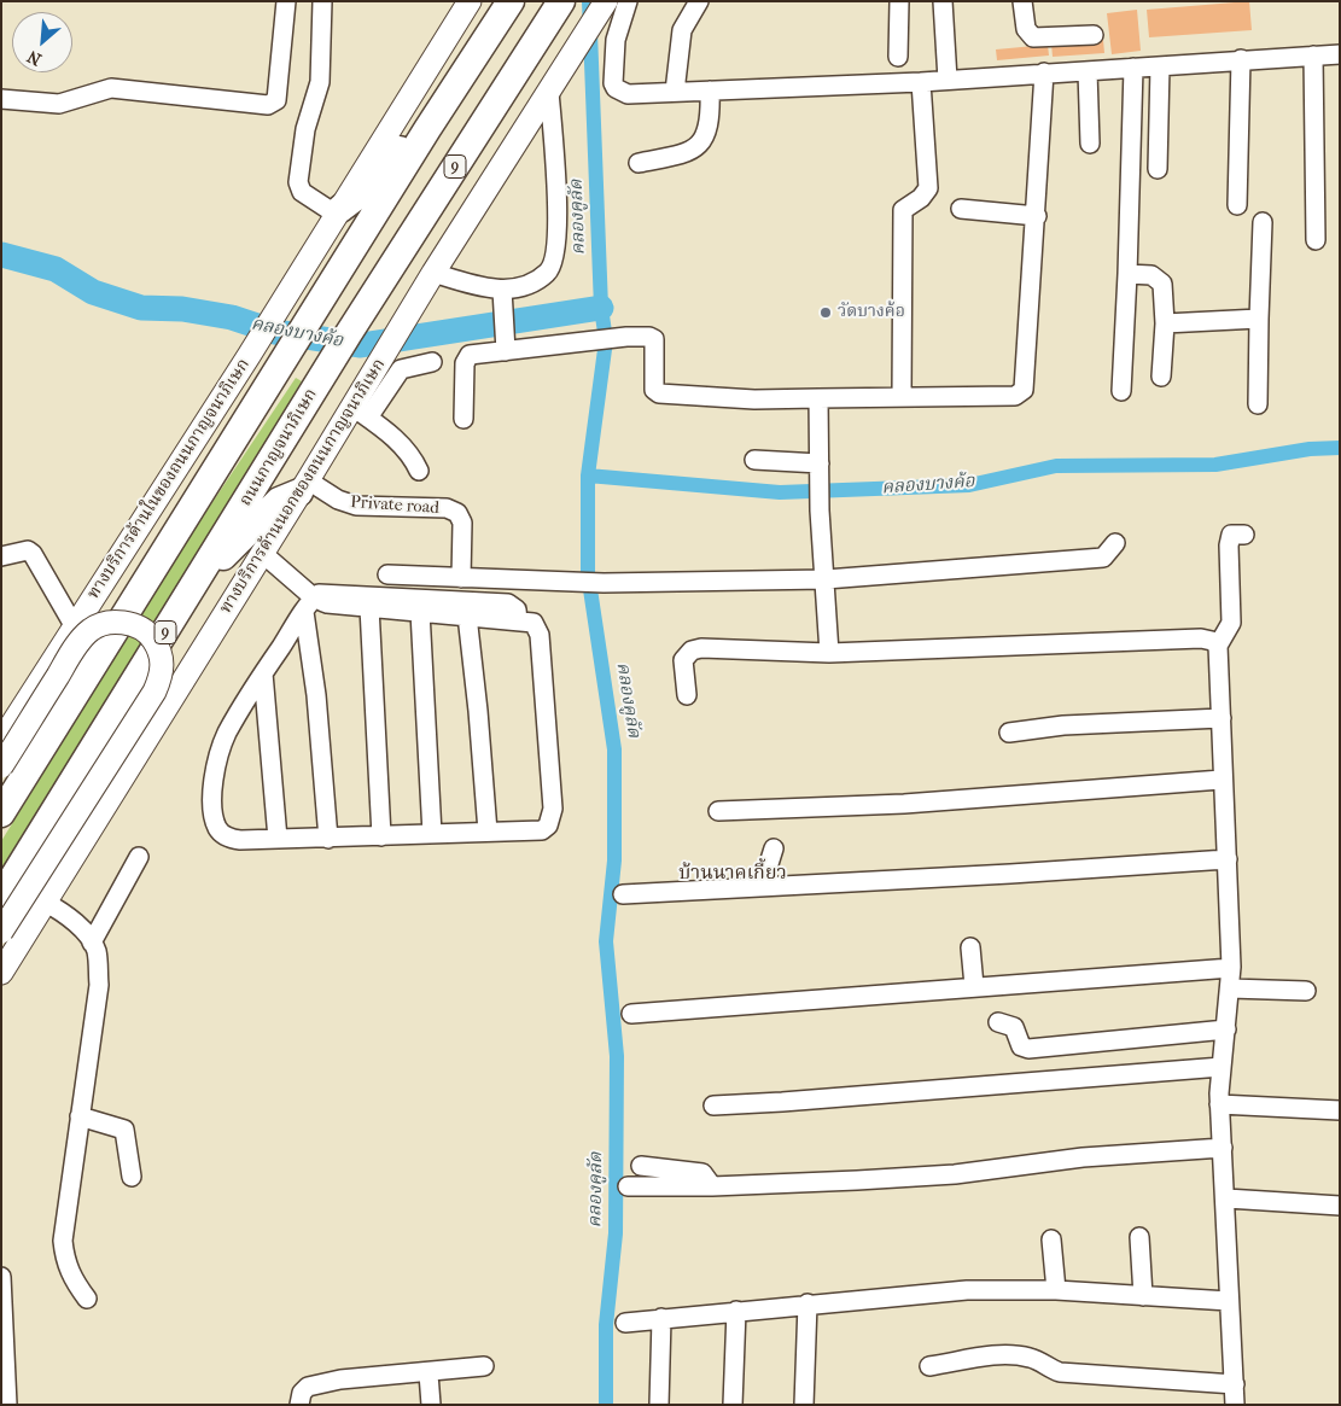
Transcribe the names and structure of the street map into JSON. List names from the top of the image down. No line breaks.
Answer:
{"streets":{"highway":["9","ถนนกาญจนาภิเษก"],"main road":["ทางบริการด้านในของถนนกาญจนาภิเษก","ทางบริการด้านนอกของถนนกาญจนาภิเษก"],"street":["Private road"]},"crossings":[["ทางบริการด้านนอกของถนนกาญจนาภิเษก","Private road"]],"districts":["บ้านนาคเกี้ยว"],"water":["คลองคูลัด","คลองบางค้อ"],"places":["วัดบางค้อ"],"north":"bottom left"}
